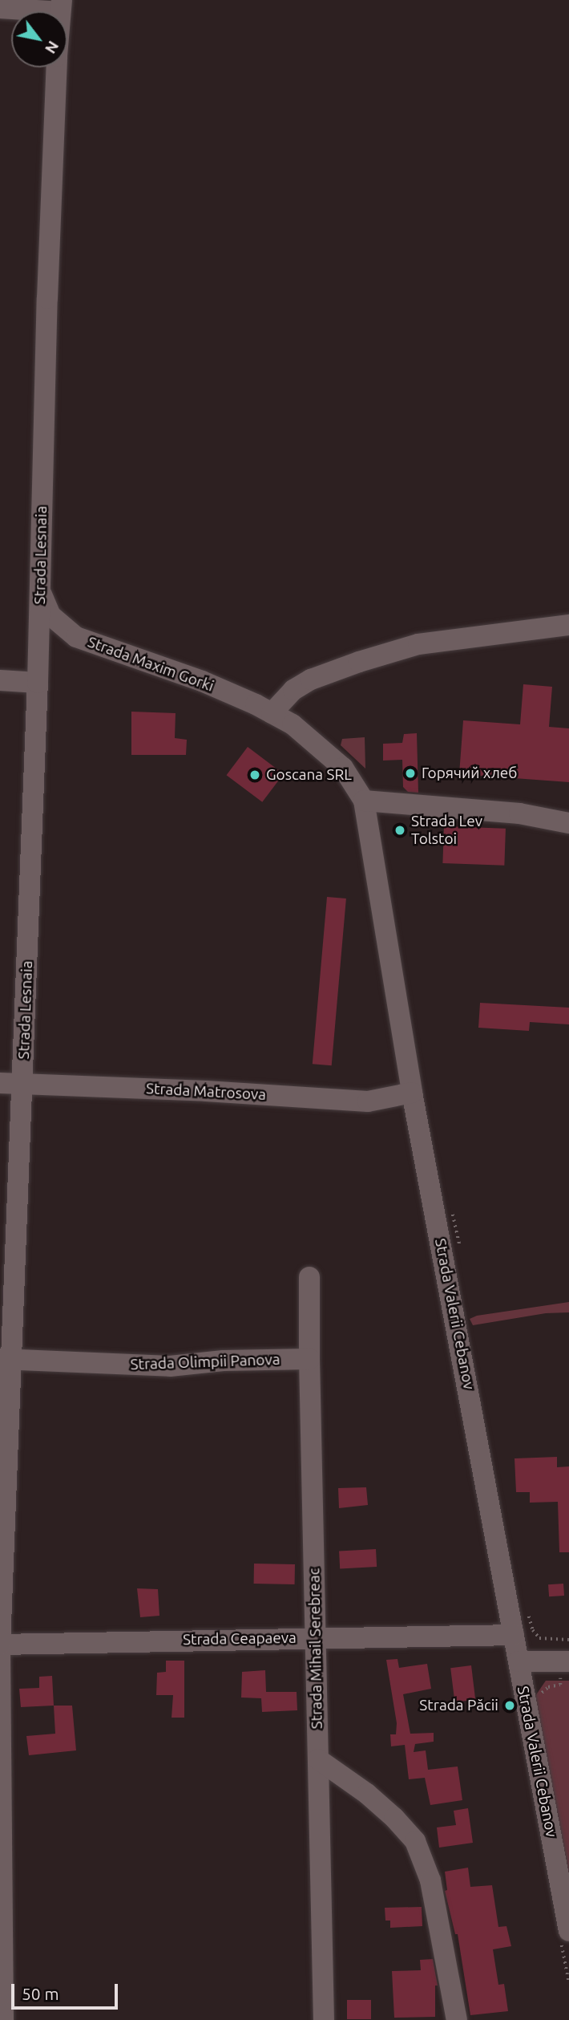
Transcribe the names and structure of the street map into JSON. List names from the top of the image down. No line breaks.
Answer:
{"streets":{"street":["Strada Lesnaia","Strada Maxim Gorki","Strada Matrosova","Strada Valerii Cebanov","Strada Olimpii Panova","Strada Ceapaeva","Strada Mihail Serebreac"]},"crossings":[["Strada Lesnaia","Strada Maxim Gorki"],["Strada Lesnaia","Strada Matrosova"],["Strada Lesnaia","Strada Olimpii Panova"],["Strada Lesnaia","Strada Ceapaeva"],["Strada Maxim Gorki","Strada Valerii Cebanov"],["Strada Matrosova","Strada Valerii Cebanov"],["Strada Valerii Cebanov","Strada Ceapaeva"],["Strada Olimpii Panova","Strada Mihail Serebreac"],["Strada Ceapaeva","Strada Mihail Serebreac"]],"places":["Горячий хлеб","Goscana SRL","Strada Lev Tolstoi","Strada Păcii"],"scale_bar":"50 m","north":"bottom right"}
